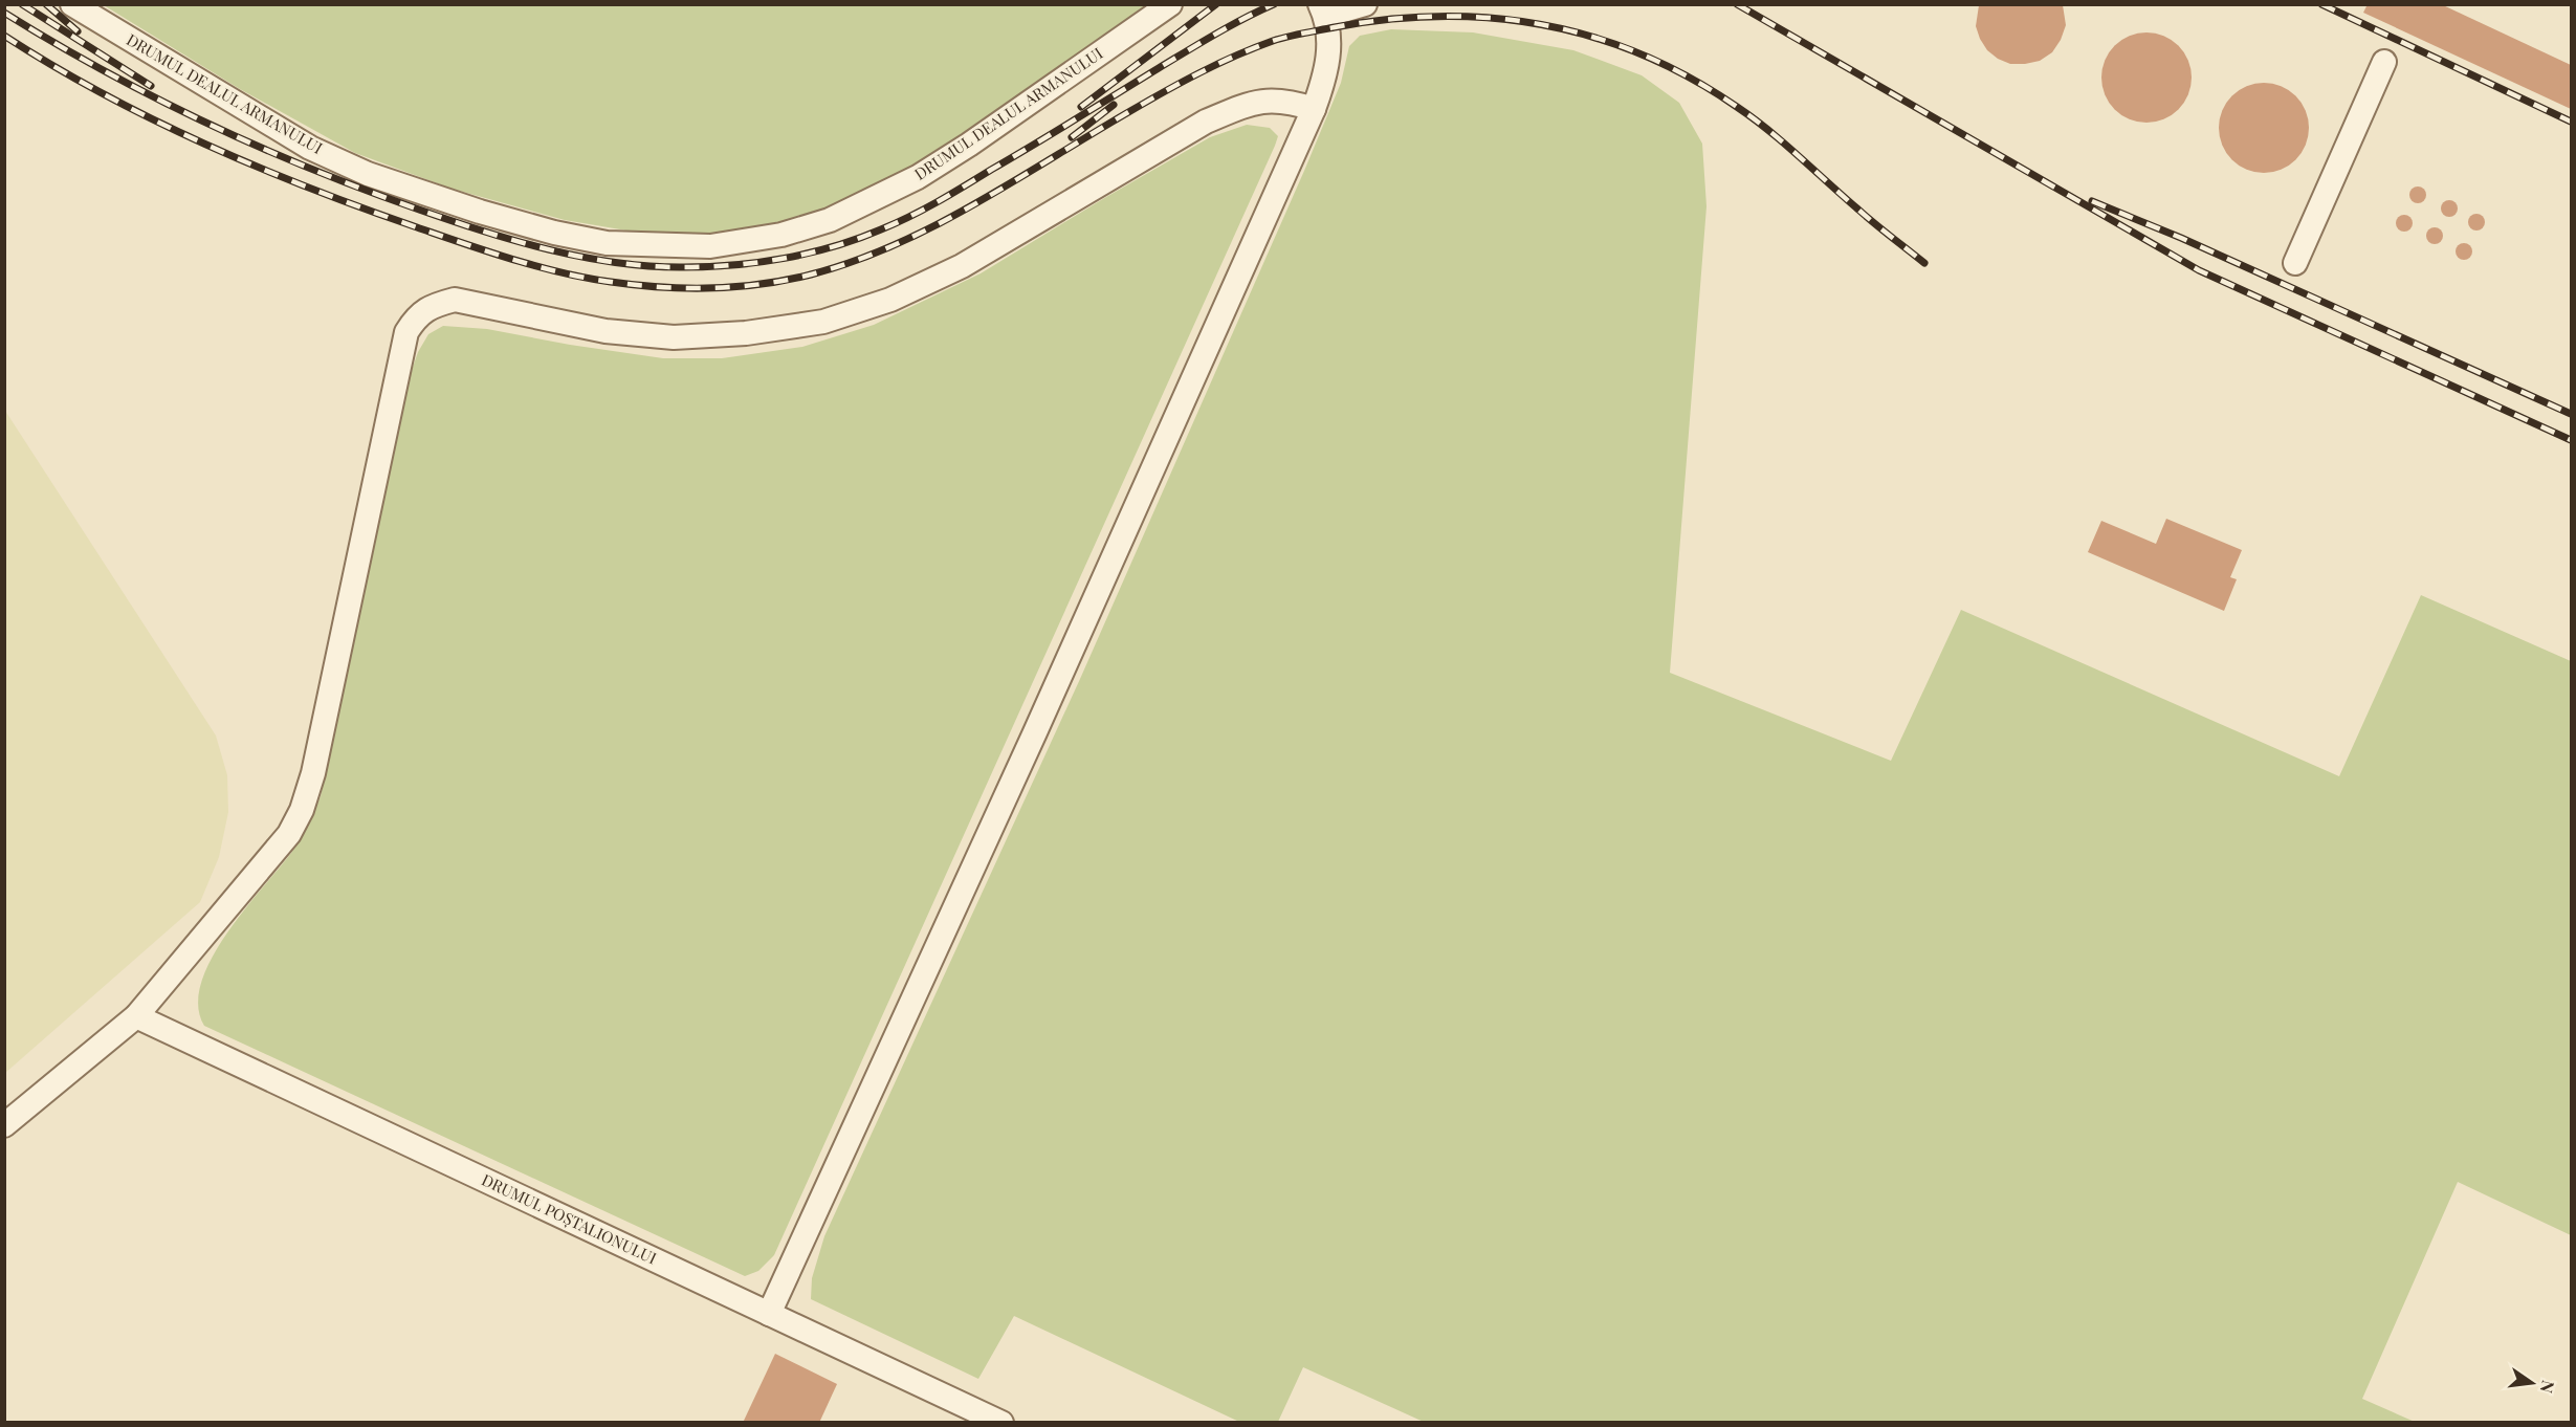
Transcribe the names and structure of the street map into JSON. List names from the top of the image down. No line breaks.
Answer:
{"streets":{"street":["DRUMUL DEALUL ARMANULUI","DRUMUL POȘTALIONULUI"]},"north":"right"}
